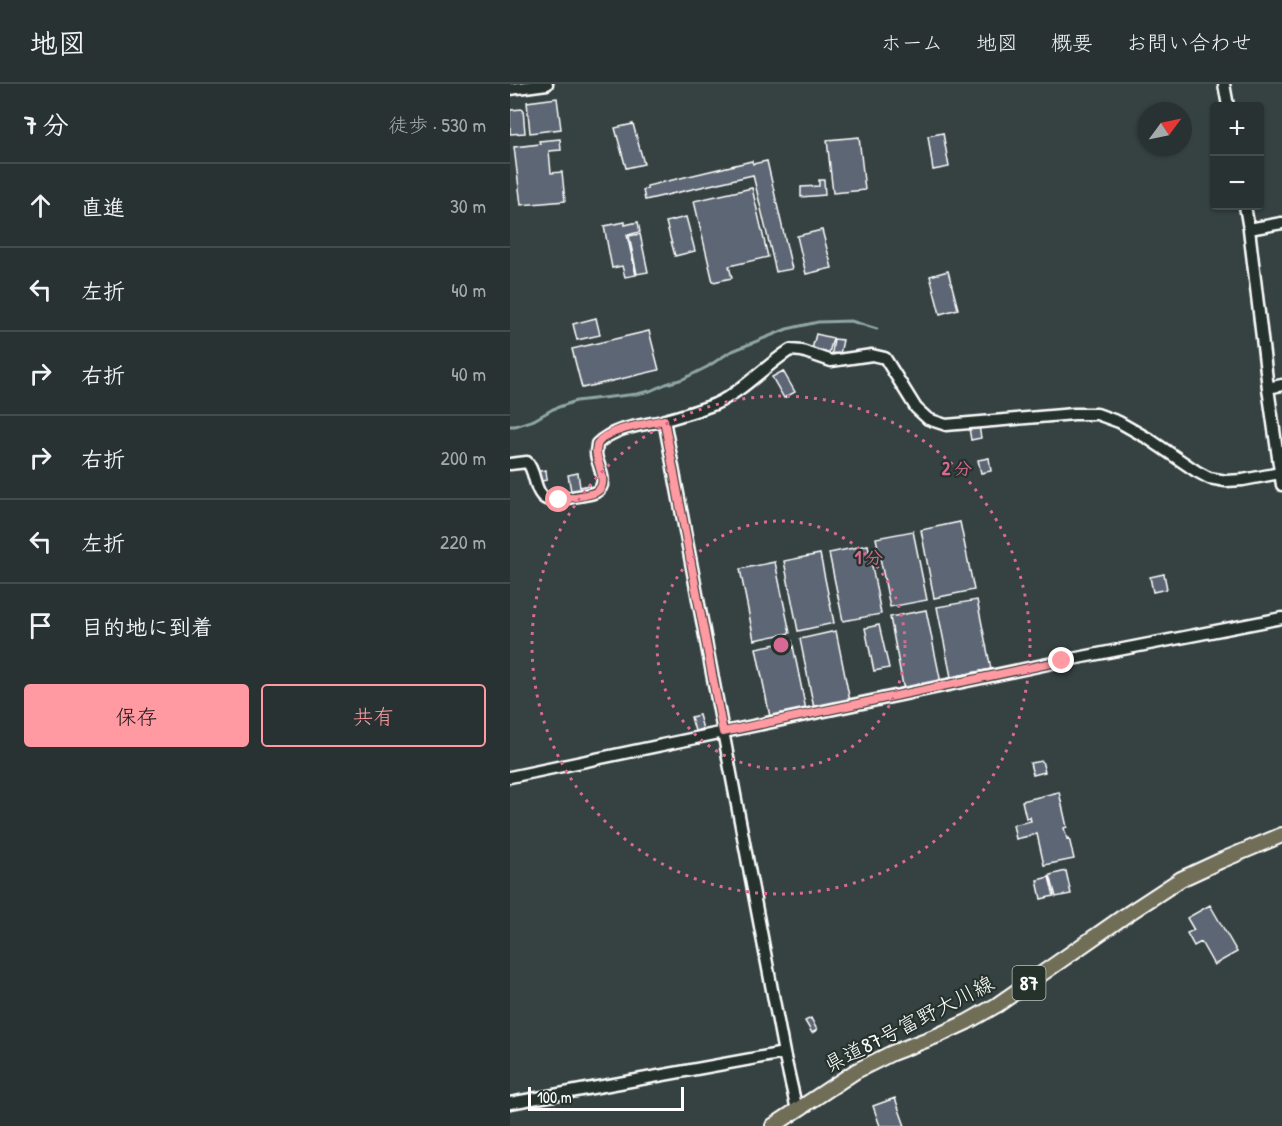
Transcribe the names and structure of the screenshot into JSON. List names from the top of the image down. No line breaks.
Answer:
{"streets":{"main road":["87","県道87号富野大川線"]},"scale_bar":"100 m","north":"top right","page":{"header":"地図","nav":["ホーム","地図","概要","お問い合わせ"],"heading":["7 分","徒歩 · 530 m"],"map_buttons":["+","−"],"list":[["直進","30 m"],["左折","40 m"],["右折","40 m"],["右折","200 m"],["左折","220 m"],"目的地に到着"],"buttons":["保存","共有"],"scale":"100 m"},"rings":["2 分","1 分"]}
